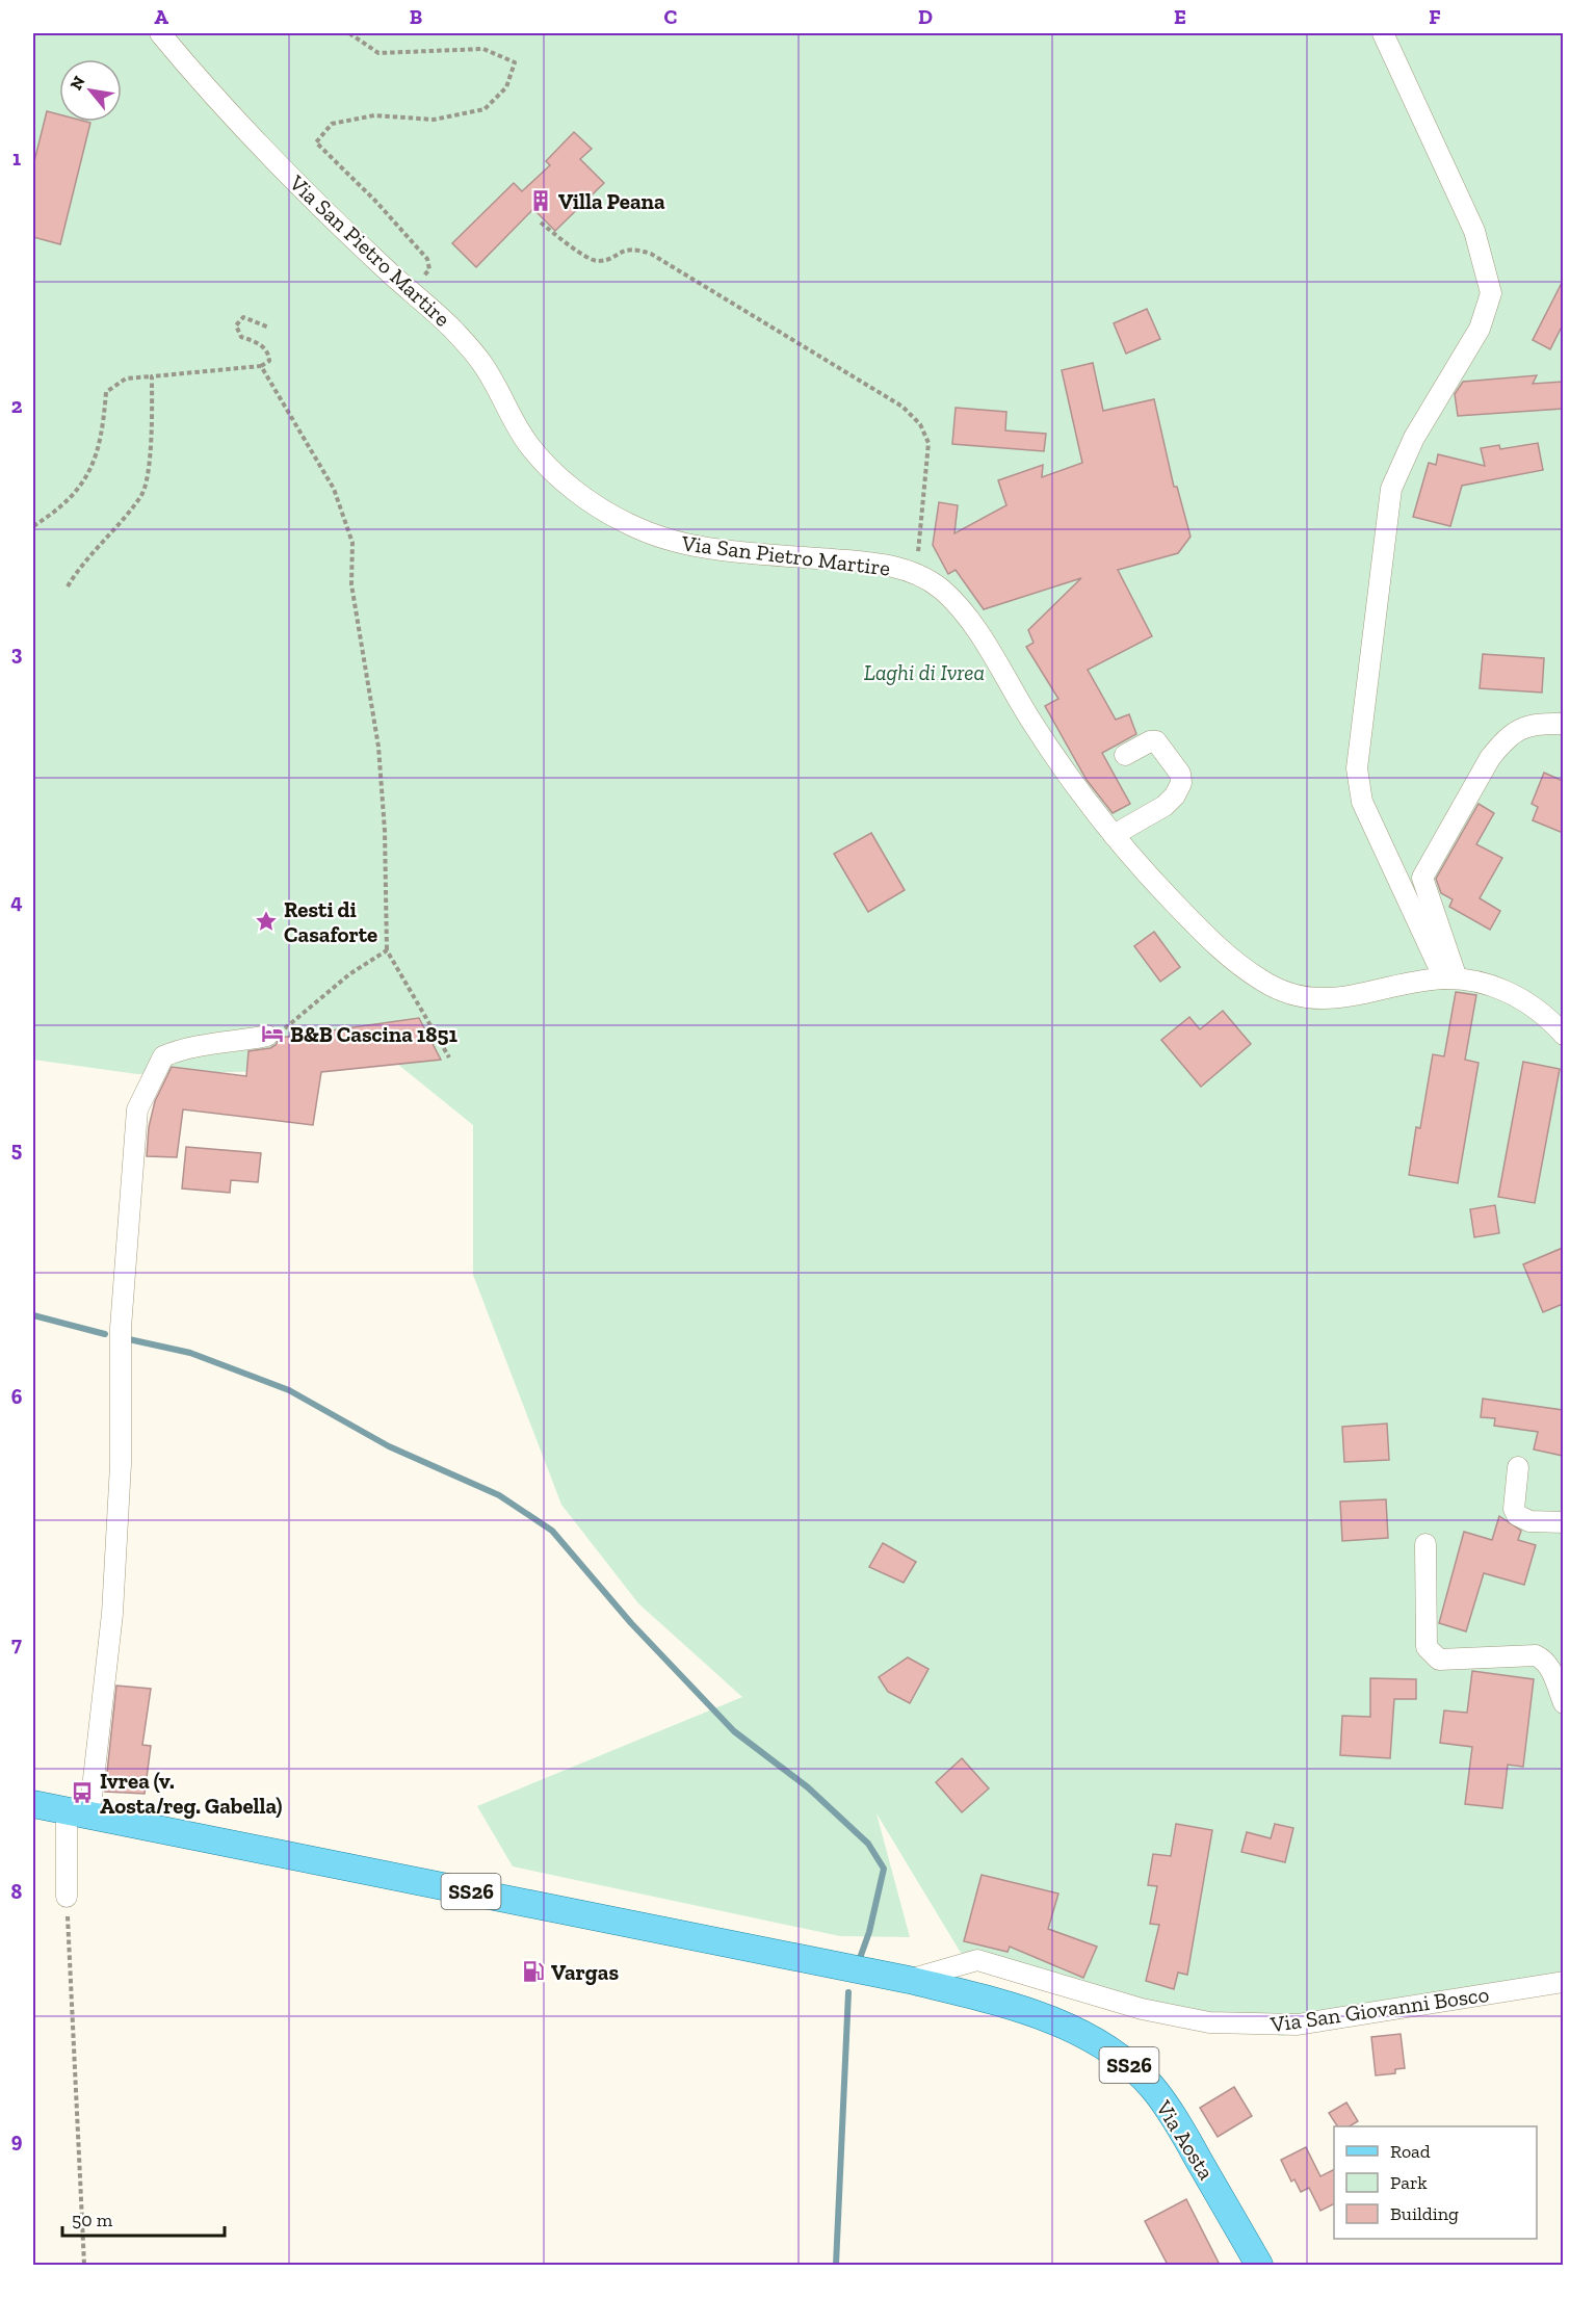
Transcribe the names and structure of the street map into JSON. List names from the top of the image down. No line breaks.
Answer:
{"streets":{"main road":["SS26","Via Aosta"],"street":["Via San Pietro Martire","Via San Giovanni Bosco"]},"crossings":[["SS26","Via San Giovanni Bosco"],["SS26","Via Aosta"],["Via San Giovanni Bosco","Via Aosta"]],"parks":["Laghi di Ivrea"],"places":{"building":["Villa Peana"],"place":["Resti di Casaforte"],"hotel":["B&B Cascina 1851"],"bus stop":["Ivrea (v. Aosta/reg. Gabella)"],"fuel station":["Vargas"]},"legend":["Road","Park","Building"],"scale_bar":"50 m","north":"top left","grid":{"columns":["A","B","C","D","E","F"],"rows":["1","2","3","4","5","6","7","8","9"]}}
